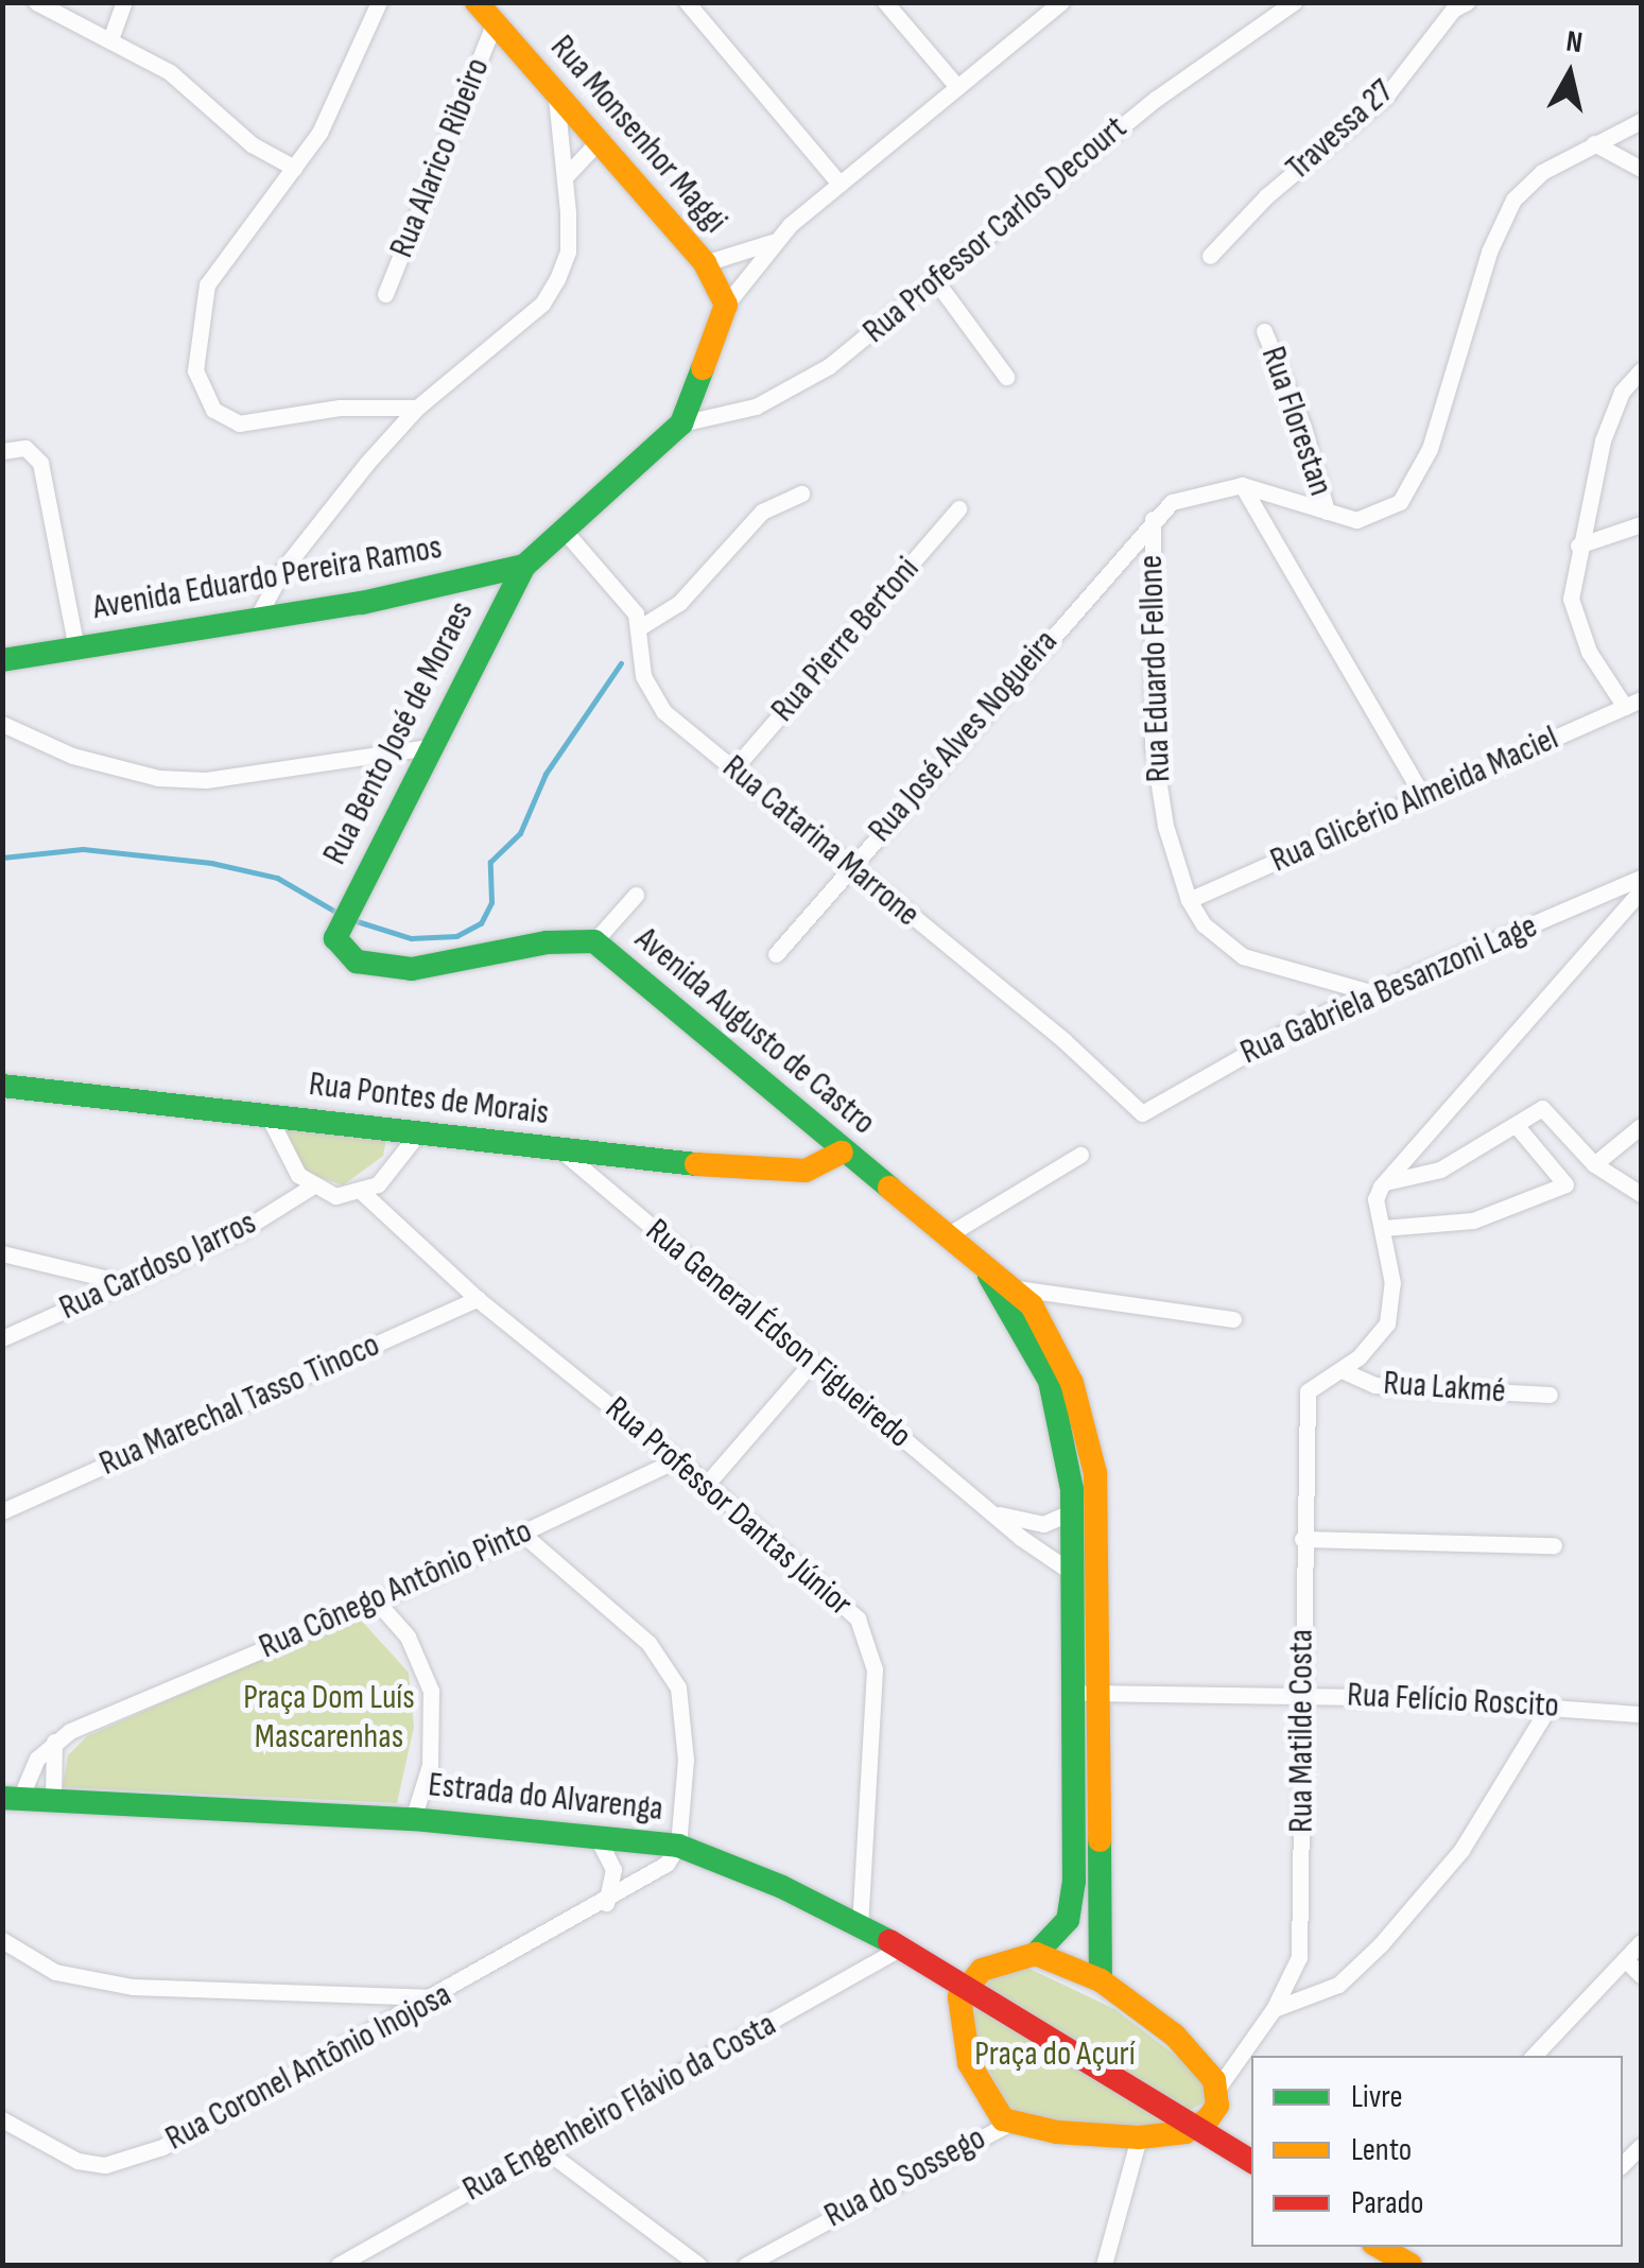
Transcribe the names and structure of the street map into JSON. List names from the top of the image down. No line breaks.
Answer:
{"streets":{"street":["Travessa 27","Rua Monsenhor Maggi","Rua Alarico Ribeiro","Rua Professor Carlos Decourt","Rua Florestan","Avenida Eduardo Pereira Ramos","Rua Pierre Bertoni","Rua Eduardo Fellone","Rua Bento José de Moraes","Rua José Alves Nogueira","Rua Glicério Almeida Maciel","Rua Catarina Marrone","Rua Gabriela Besanzoni Lage","Avenida Augusto de Castro","Rua Pontes de Morais","Rua Cardoso Jarros","Rua General Édson Figueiredo","Rua Lakmé","Rua Marechal Tasso Tinoco","Rua Professor Dantas Júnior","Rua Cônego Antônio Pinto","Rua Felício Roscito","Rua Matilde Costa","Estrada do Alvarenga","Rua Coronel Antônio Inojosa","Rua Engenheiro Flávio da Costa","Rua do Sossego"]},"crossings":[["Rua Monsenhor Maggi","Rua Alarico Ribeiro"],["Avenida Eduardo Pereira Ramos","Rua Bento José de Moraes"],["Rua Pierre Bertoni","Rua Catarina Marrone"],["Rua Eduardo Fellone","Rua José Alves Nogueira"],["Rua Eduardo Fellone","Rua Glicério Almeida Maciel"],["Rua Eduardo Fellone","Rua Gabriela Besanzoni Lage"],["Rua Bento José de Moraes","Avenida Augusto de Castro"],["Rua José Alves Nogueira","Rua Catarina Marrone"],["Rua Catarina Marrone","Rua Gabriela Besanzoni Lage"],["Avenida Augusto de Castro","Rua Pontes de Morais"],["Avenida Augusto de Castro","Rua General Édson Figueiredo"],["Avenida Augusto de Castro","Rua Felício Roscito"],["Rua Pontes de Morais","Rua General Édson Figueiredo"],["Rua Lakmé","Rua Matilde Costa"],["Rua Marechal Tasso Tinoco","Rua Professor Dantas Júnior"],["Rua Professor Dantas Júnior","Rua Cônego Antônio Pinto"],["Rua Professor Dantas Júnior","Estrada do Alvarenga"],["Rua Felício Roscito","Rua Matilde Costa"],["Estrada do Alvarenga","Rua Coronel Antônio Inojosa"],["Estrada do Alvarenga","Rua Engenheiro Flávio da Costa"]],"parks":["Praça Dom Luís Mascarenhas","Praça do Açurí"],"legend":["Livre","Lento","Parado"],"north":"top"}
